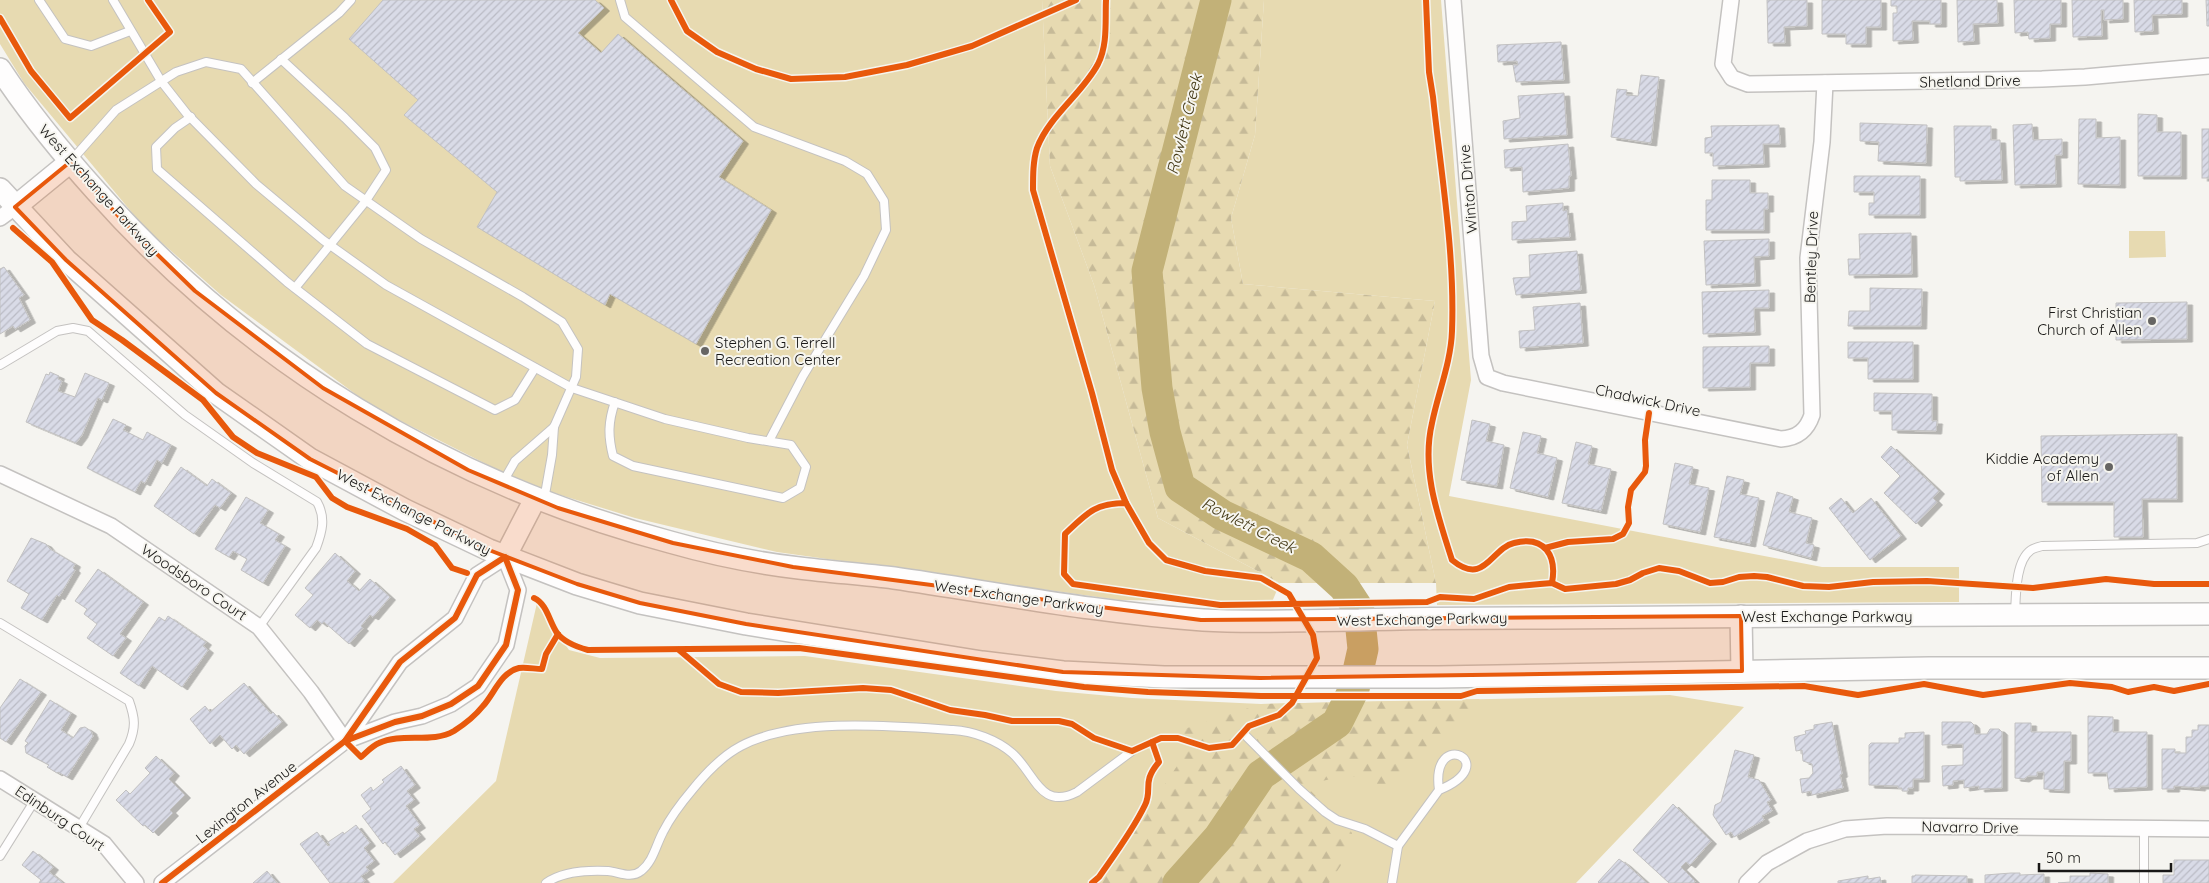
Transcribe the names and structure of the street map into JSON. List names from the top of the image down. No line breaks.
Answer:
{"streets":{"main road":["West Exchange Parkway"],"street":["Shetland Drive","Winton Drive","Bentley Drive","Chadwick Drive","Woodsboro Court","Lexington Avenue","Edinburg Court","Navarro Drive"]},"crossings":[["Shetland Drive","Bentley Drive"],["Winton Drive","Chadwick Drive"],["West Exchange Parkway","Lexington Avenue"],["Bentley Drive","Chadwick Drive"],["Woodsboro Court","Lexington Avenue"]],"water":["Rowlett Creek"],"places":["First Christian Church of Allen","Stephen G. Terrell Recreation Center","Kiddie Academy of Allen"],"scale_bar":"50 m"}
